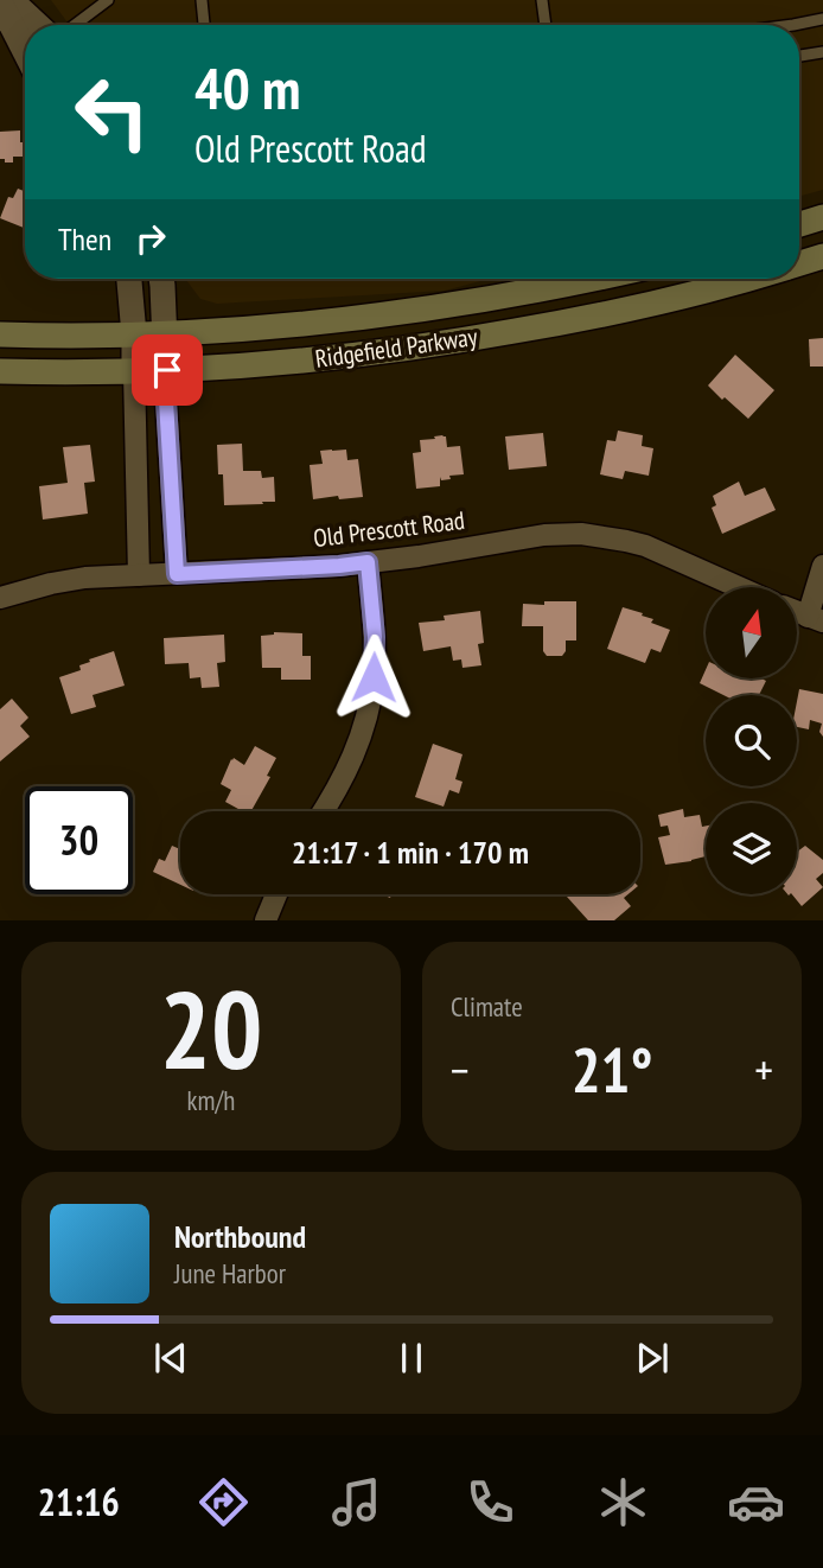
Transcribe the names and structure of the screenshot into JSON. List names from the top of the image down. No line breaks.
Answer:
{"streets":{"main road":["Ridgefield Parkway"],"street":["Old Prescott Road"]},"north":"top","page":{"turn":["40 m","Old Prescott Road"],"then":"Then","limit":"30","trip":"21:17 · 1 min · 170 m","tile":[["20","km/h"],"Climate"],"heat":["−","21°","+"],"song":["Northbound","June Harbor"],"tabs":"21:16"}}
